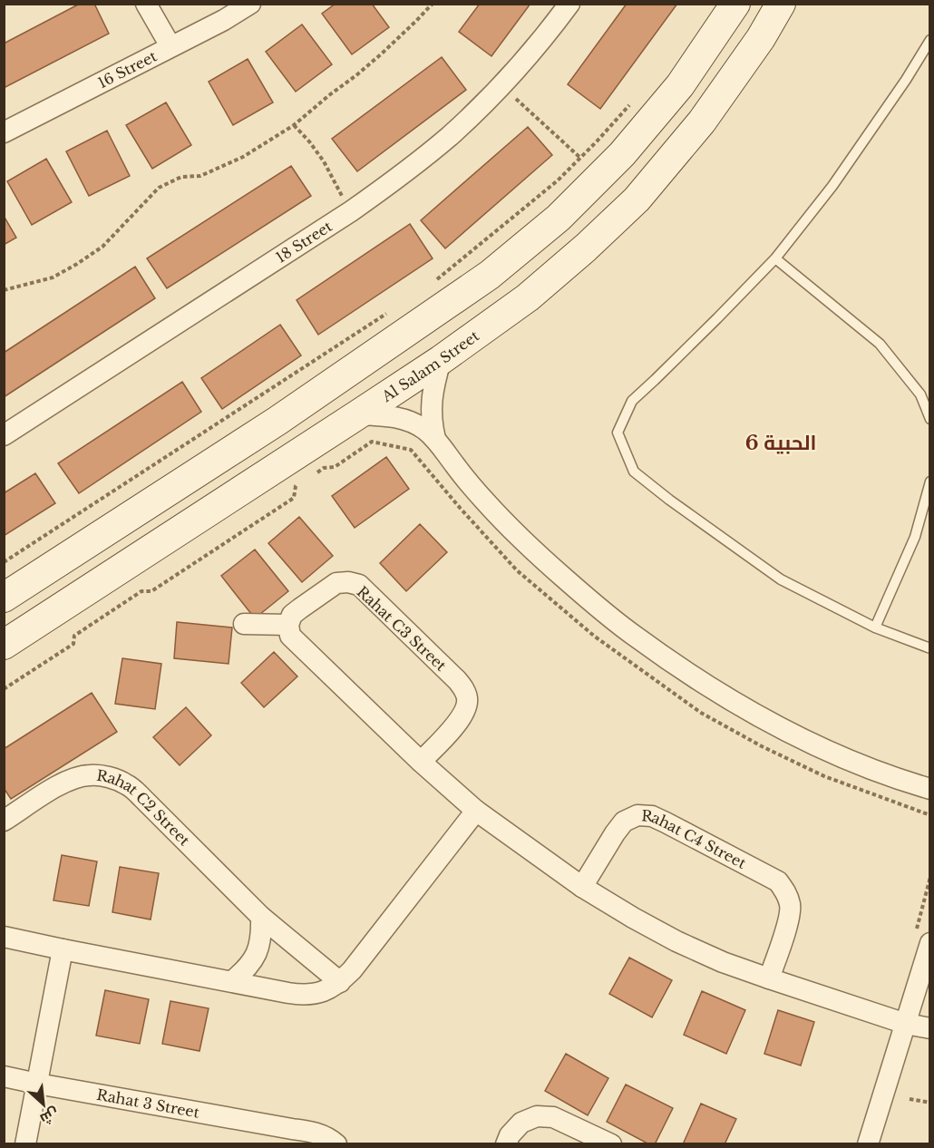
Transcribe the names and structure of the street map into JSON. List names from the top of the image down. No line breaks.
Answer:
{"streets":{"street":["16 Street","18 Street","Al Salam Street","Rahat C3 Street","Rahat C2 Street","Rahat C4 Street","Rahat 3 Street"]},"districts":["الحبية 6"],"north":"bottom right"}
